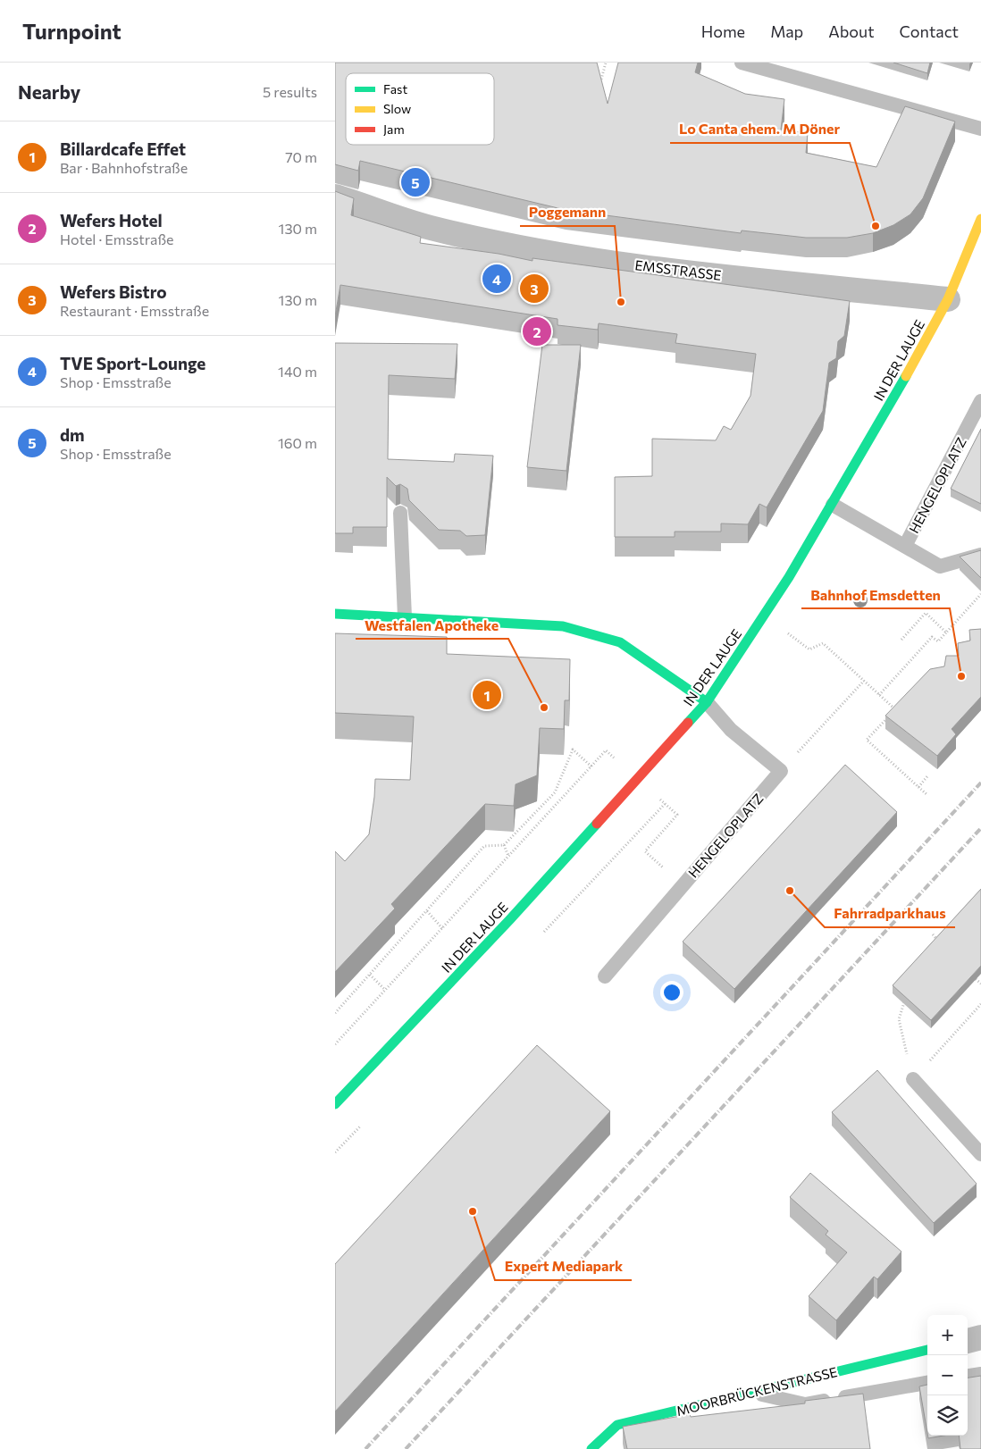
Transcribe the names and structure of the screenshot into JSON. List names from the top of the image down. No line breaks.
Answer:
{"streets":{"street":["EMSSTRASSE","IN DER LAUGE","MOORBRÜCKENSTRASSE"],"lane":["HENGELOPLATZ"]},"crossings":[["EMSSTRASSE","IN DER LAUGE"],["IN DER LAUGE","HENGELOPLATZ"]],"places":["Lo Canta ehem. M Döner","Poggemann","Bahnhof Emsdetten","Westfalen Apotheke","Fahrradparkhaus","Expert Mediapark"],"legend":["Fast","Slow","Jam"],"page":{"header":"Turnpoint","nav":["Home","Map","About","Contact"],"heading":["Nearby","5 results"],"list":[{"mark":"1","name":"Billardcafe Effet","note":"Bar · Bahnhofstraße","value":"70 m"},{"mark":"2","name":"Wefers Hotel","note":"Hotel · Emsstraße","value":"130 m"},{"mark":"3","name":"Wefers Bistro","note":"Restaurant · Emsstraße","value":"130 m"},{"mark":"4","name":"TVE Sport-Lounge","note":"Shop · Emsstraße","value":"140 m"},{"mark":"5","name":"dm","note":"Shop · Emsstraße","value":"160 m"}],"pins":["5","4","3","2","1"],"map_buttons":["+","−"]}}
